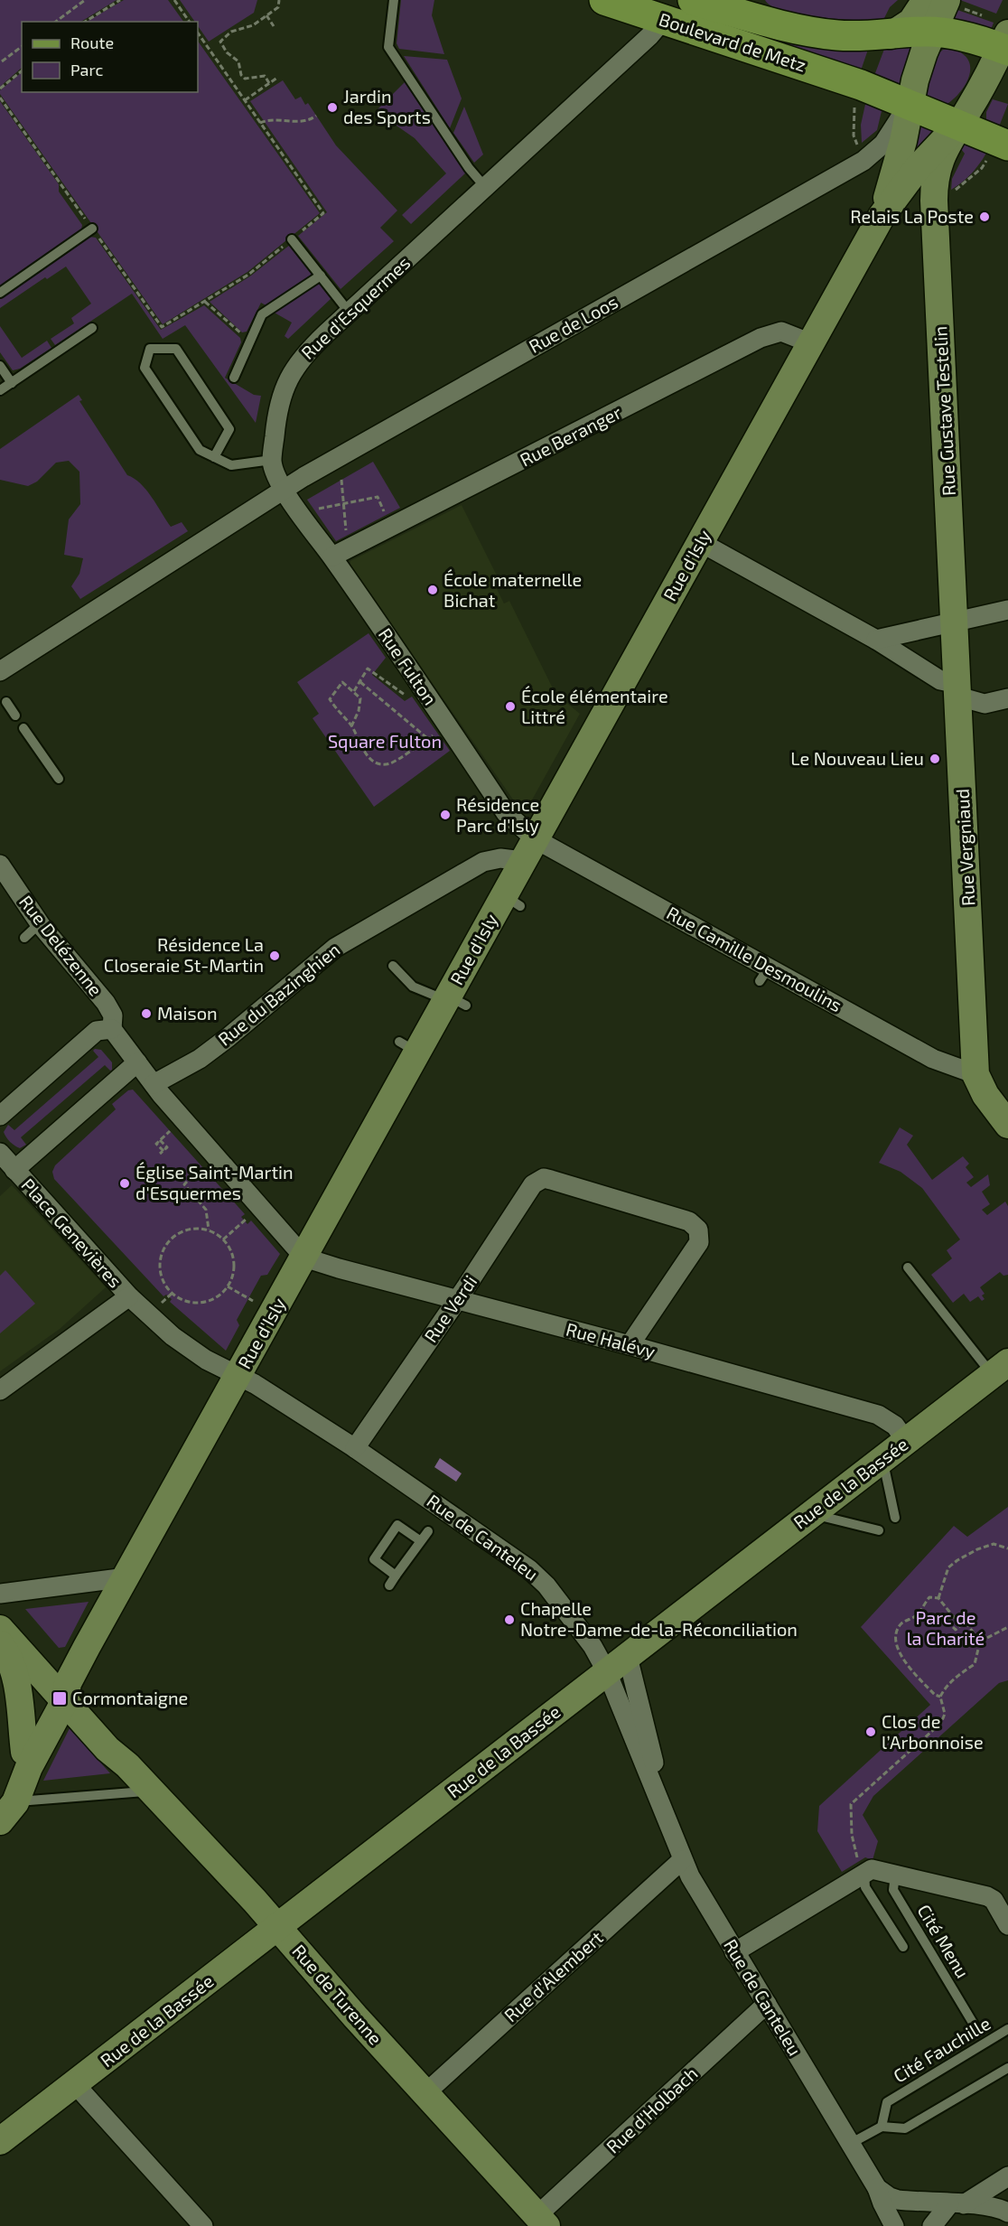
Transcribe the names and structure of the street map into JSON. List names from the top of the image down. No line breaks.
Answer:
{"streets":{"main road":["Boulevard de Metz"],"street":["Rue d'Esquermes","Rue de Loos","Rue Gustave Testelin","Rue Beranger","Rue d'Isly","Rue Fulton","Rue Vergniaud","Rue Delézenne","Rue Camille Desmoulins","Rue du Bazinghien","Place Genevières","Rue Verdi","Rue Halévy","Rue de la Bassée","Rue de Canteleu","Rue d'Alembert","Rue de Turenne","Rue d'Holbach"],"lane":["Cité Menu","Cité Fauchille"]},"crossings":[["Boulevard de Metz","Rue d'Esquermes"],["Boulevard de Metz","Rue de Loos"],["Boulevard de Metz","Rue Gustave Testelin"],["Rue de Loos","Rue Fulton"],["Rue Gustave Testelin","Rue Vergniaud"],["Rue Beranger","Rue d'Isly"],["Rue Beranger","Rue Fulton"],["Rue d'Isly","Rue Fulton"],["Rue d'Isly","Rue Camille Desmoulins"],["Rue d'Isly","Rue du Bazinghien"],["Rue d'Isly","Place Genevières"],["Rue d'Isly","Rue Halévy"],["Rue d'Isly","Rue de Canteleu"],["Rue d'Isly","Rue de Turenne"],["Rue Fulton","Rue Camille Desmoulins"],["Rue Fulton","Rue du Bazinghien"],["Rue Vergniaud","Rue Camille Desmoulins"],["Rue Camille Desmoulins","Rue du Bazinghien"],["Place Genevières","Rue de Canteleu"],["Rue Verdi","Rue Halévy"],["Rue Verdi","Rue de Canteleu"],["Rue Halévy","Rue de la Bassée"],["Rue de la Bassée","Rue de Canteleu"],["Rue de la Bassée","Rue de Turenne"],["Rue de Canteleu","Rue d'Alembert"],["Rue de Canteleu","Rue d'Holbach"],["Rue d'Alembert","Rue de Turenne"],["Rue de Turenne","Rue d'Holbach"]],"parks":["Square Fulton","Parc de la Charité"],"places":{"other":["Jardin des Sports","Relais La Poste","École maternelle Bichat","École élémentaire Littré","Le Nouveau Lieu","Résidence Parc d'Isly","Résidence La Closeraie St-Martin","Maison","Église Saint-Martin d'Esquermes","Chapelle Notre-Dame-de-la-Réconciliation","Clos de l’Arbonnoise"],"transit":["Cormontaigne"]},"legend":["Route","Parc"]}
